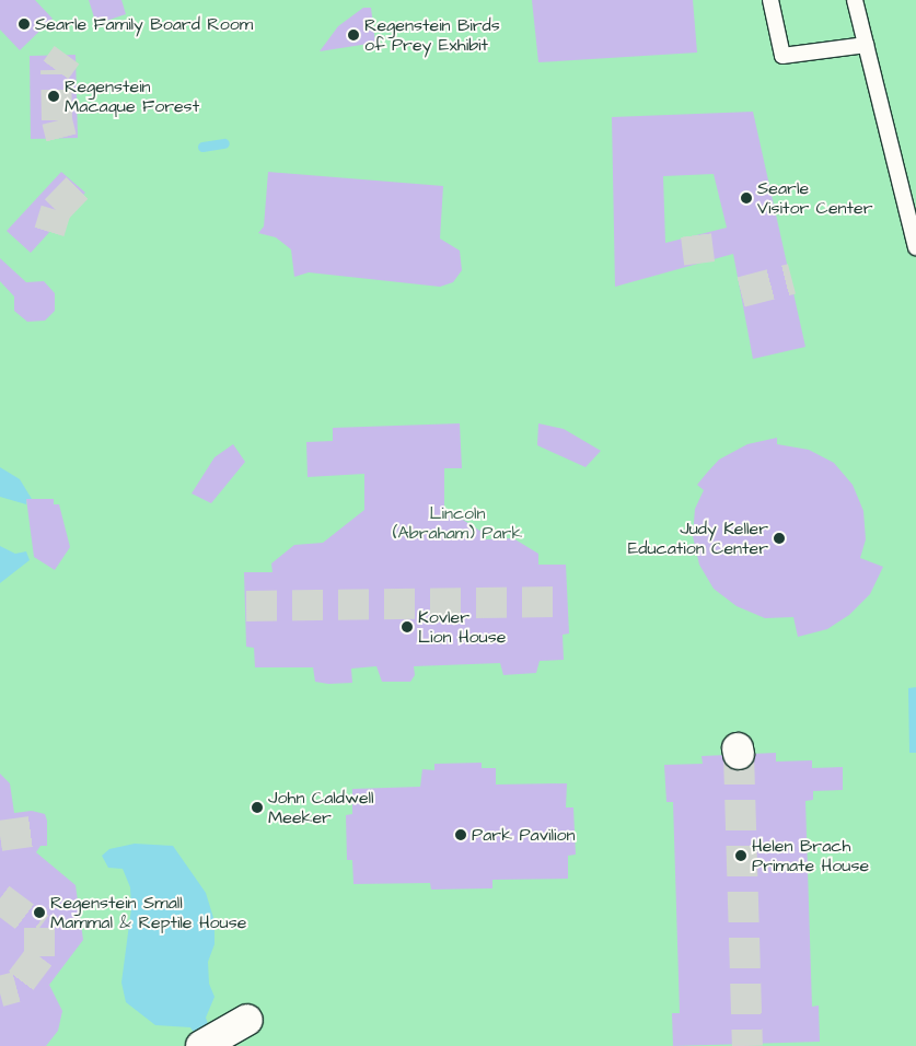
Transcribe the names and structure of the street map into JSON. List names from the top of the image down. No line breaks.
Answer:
{"parks":["Lincoln (Abraham) Park"],"places":["Searle Family Board Room","Regenstein Birds of Prey Exhibit","Regenstein Macaque Forest","Searle Visitor Center","Judy Keller Education Center","Kovler Lion House","John Caldwell Meeker","Park Pavilion","Helen Brach Primate House","Regenstein Small Mammal & Reptile House"]}
